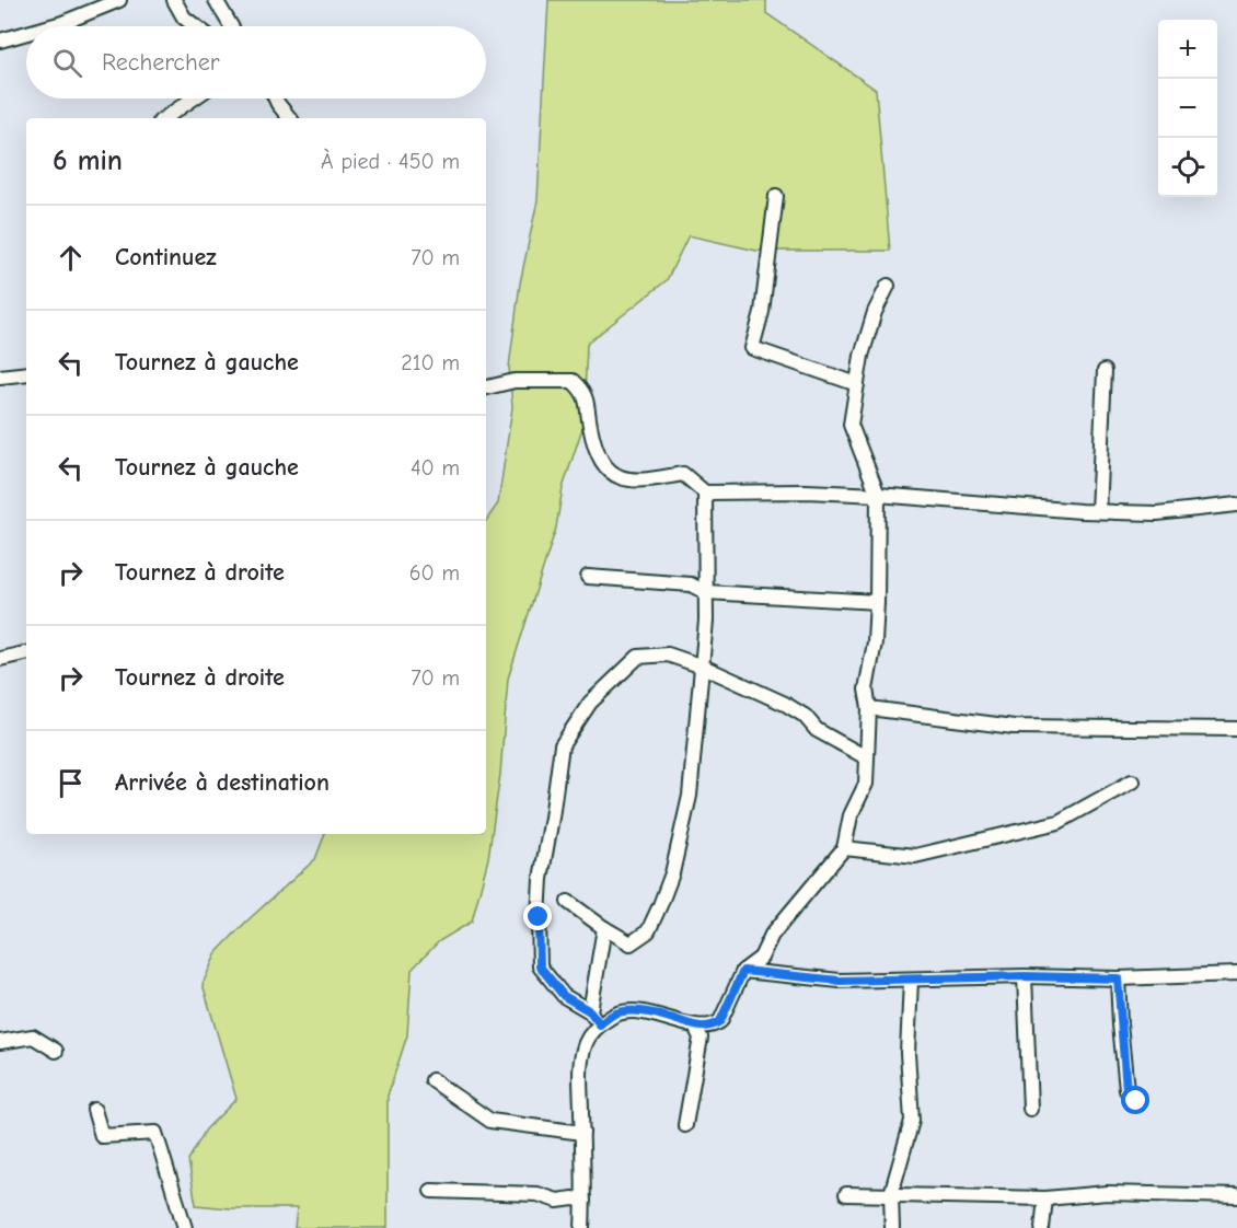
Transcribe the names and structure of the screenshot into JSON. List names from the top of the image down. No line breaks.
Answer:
{"page":{"map_buttons":["+","−"],"search":"Rechercher","heading":["6 min","À pied · 450 m"],"list":[["Continuez","70 m"],["Tournez à gauche","210 m"],["Tournez à gauche","40 m"],["Tournez à droite","60 m"],["Tournez à droite","70 m"],"Arrivée à destination"]}}
